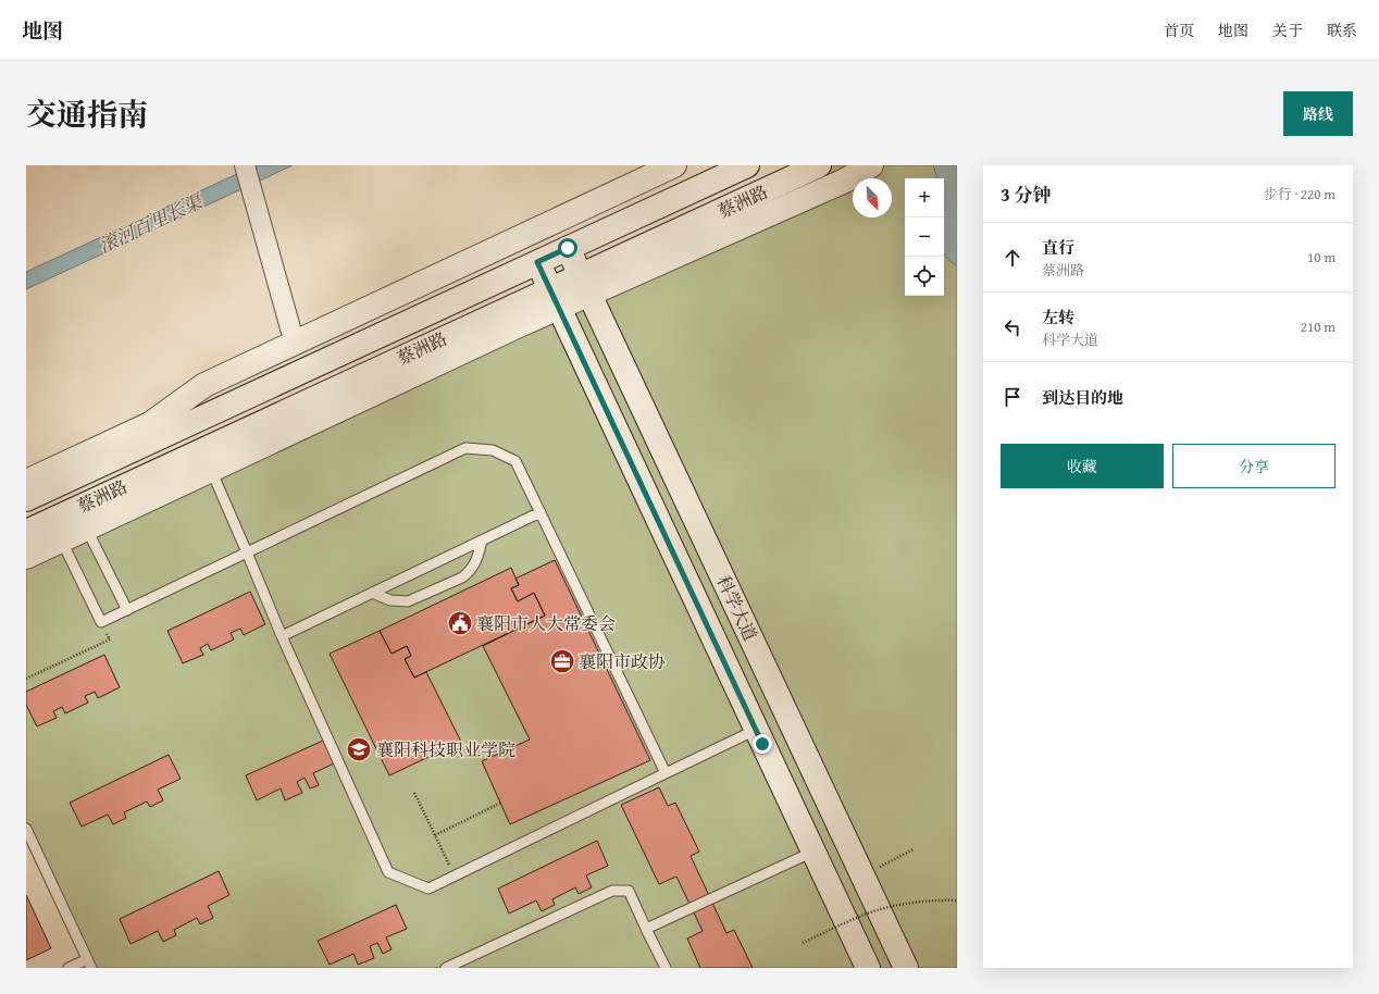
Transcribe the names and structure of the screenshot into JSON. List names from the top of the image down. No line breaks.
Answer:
{"streets":{"main road":["蔡洲路","科学大道"]},"crossings":[["蔡洲路","科学大道"]],"water":["滚河百里长渠"],"places":{"public building":["襄阳市人大常委会"],"office":["襄阳市政协"],"school or university":["襄阳科技职业学院"]},"north":"bottom right","page":{"header":"地图","nav":["首页","地图","关于","联系"],"title":"交通指南","buttons":["路线",["收藏","分享"]],"heading":["3 分钟","步行 · 220 m"],"map_buttons":["+","−"],"list":[["直行","蔡洲路","10 m"],["左转","科学大道","210 m"],"到达目的地"]}}
